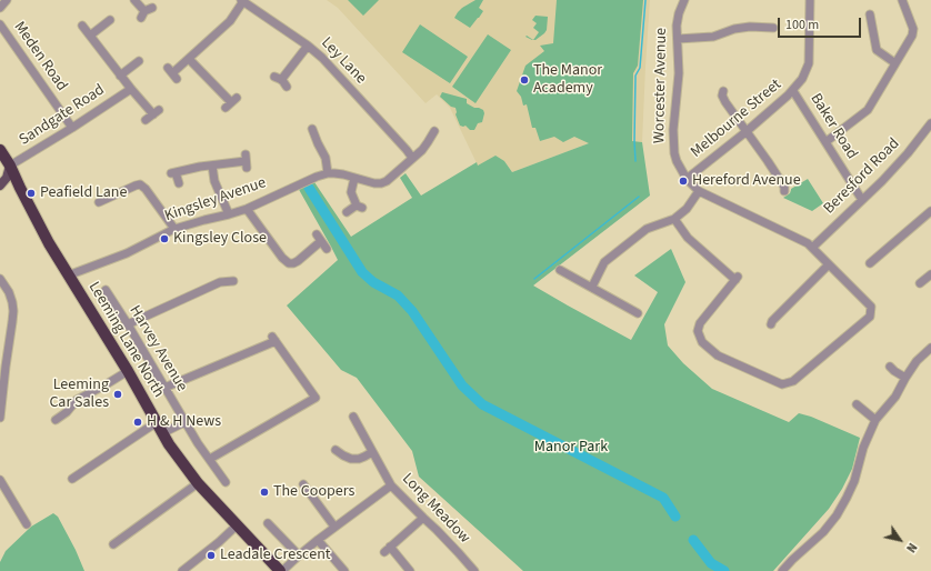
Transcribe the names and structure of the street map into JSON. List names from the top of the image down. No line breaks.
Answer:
{"streets":{"highway":["Leeming Lane North"],"street":["Meden Road","Ley Lane","Worcester Avenue","Sandgate Road","Melbourne Street","Baker Road","Beresford Road","Kingsley Avenue","Harvey Avenue","Long Meadow"]},"crossings":[["Meden Road","Sandgate Road"],["Ley Lane","Kingsley Avenue"],["Worcester Avenue","Melbourne Street"],["Worcester Avenue","Beresford Road"],["Sandgate Road","Leeming Lane North"],["Melbourne Street","Baker Road"],["Baker Road","Beresford Road"],["Kingsley Avenue","Leeming Lane North"]],"parks":["Manor Park"],"places":["The Manor Academy","Hereford Avenue","Peafield Lane","Kingsley Close","Leeming Car Sales","H & H News","The Coopers","Leadale Crescent"],"scale_bar":"100 m","north":"bottom right"}
